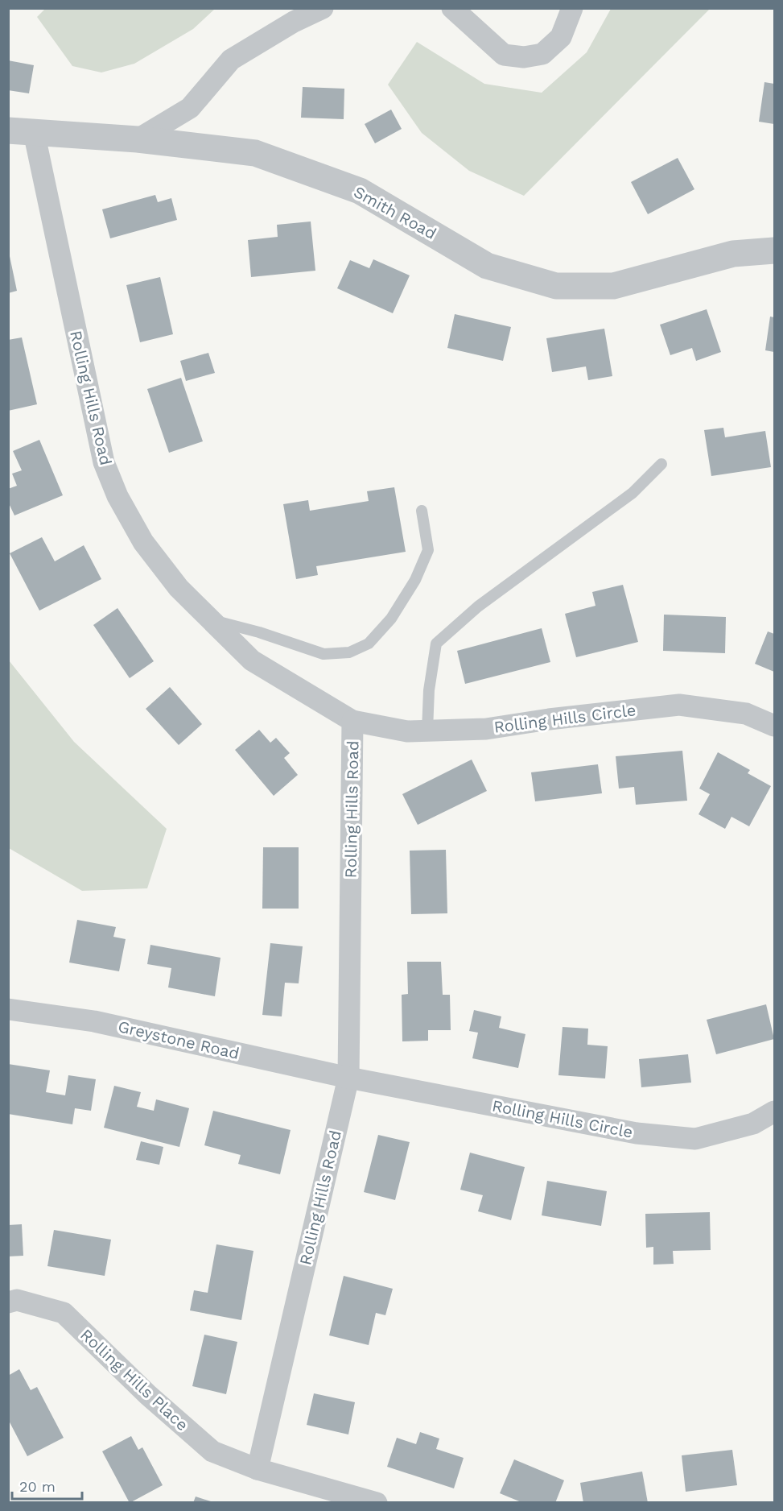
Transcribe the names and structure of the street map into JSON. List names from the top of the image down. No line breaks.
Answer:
{"streets":{"street":["Smith Road","Rolling Hills Road","Rolling Hills Circle","Greystone Road","Rolling Hills Place"]},"crossings":[["Smith Road","Rolling Hills Road"],["Rolling Hills Road","Rolling Hills Circle"],["Rolling Hills Road","Greystone Road"],["Rolling Hills Road","Rolling Hills Place"],["Rolling Hills Circle","Greystone Road"]],"scale_bar":"20 m"}
